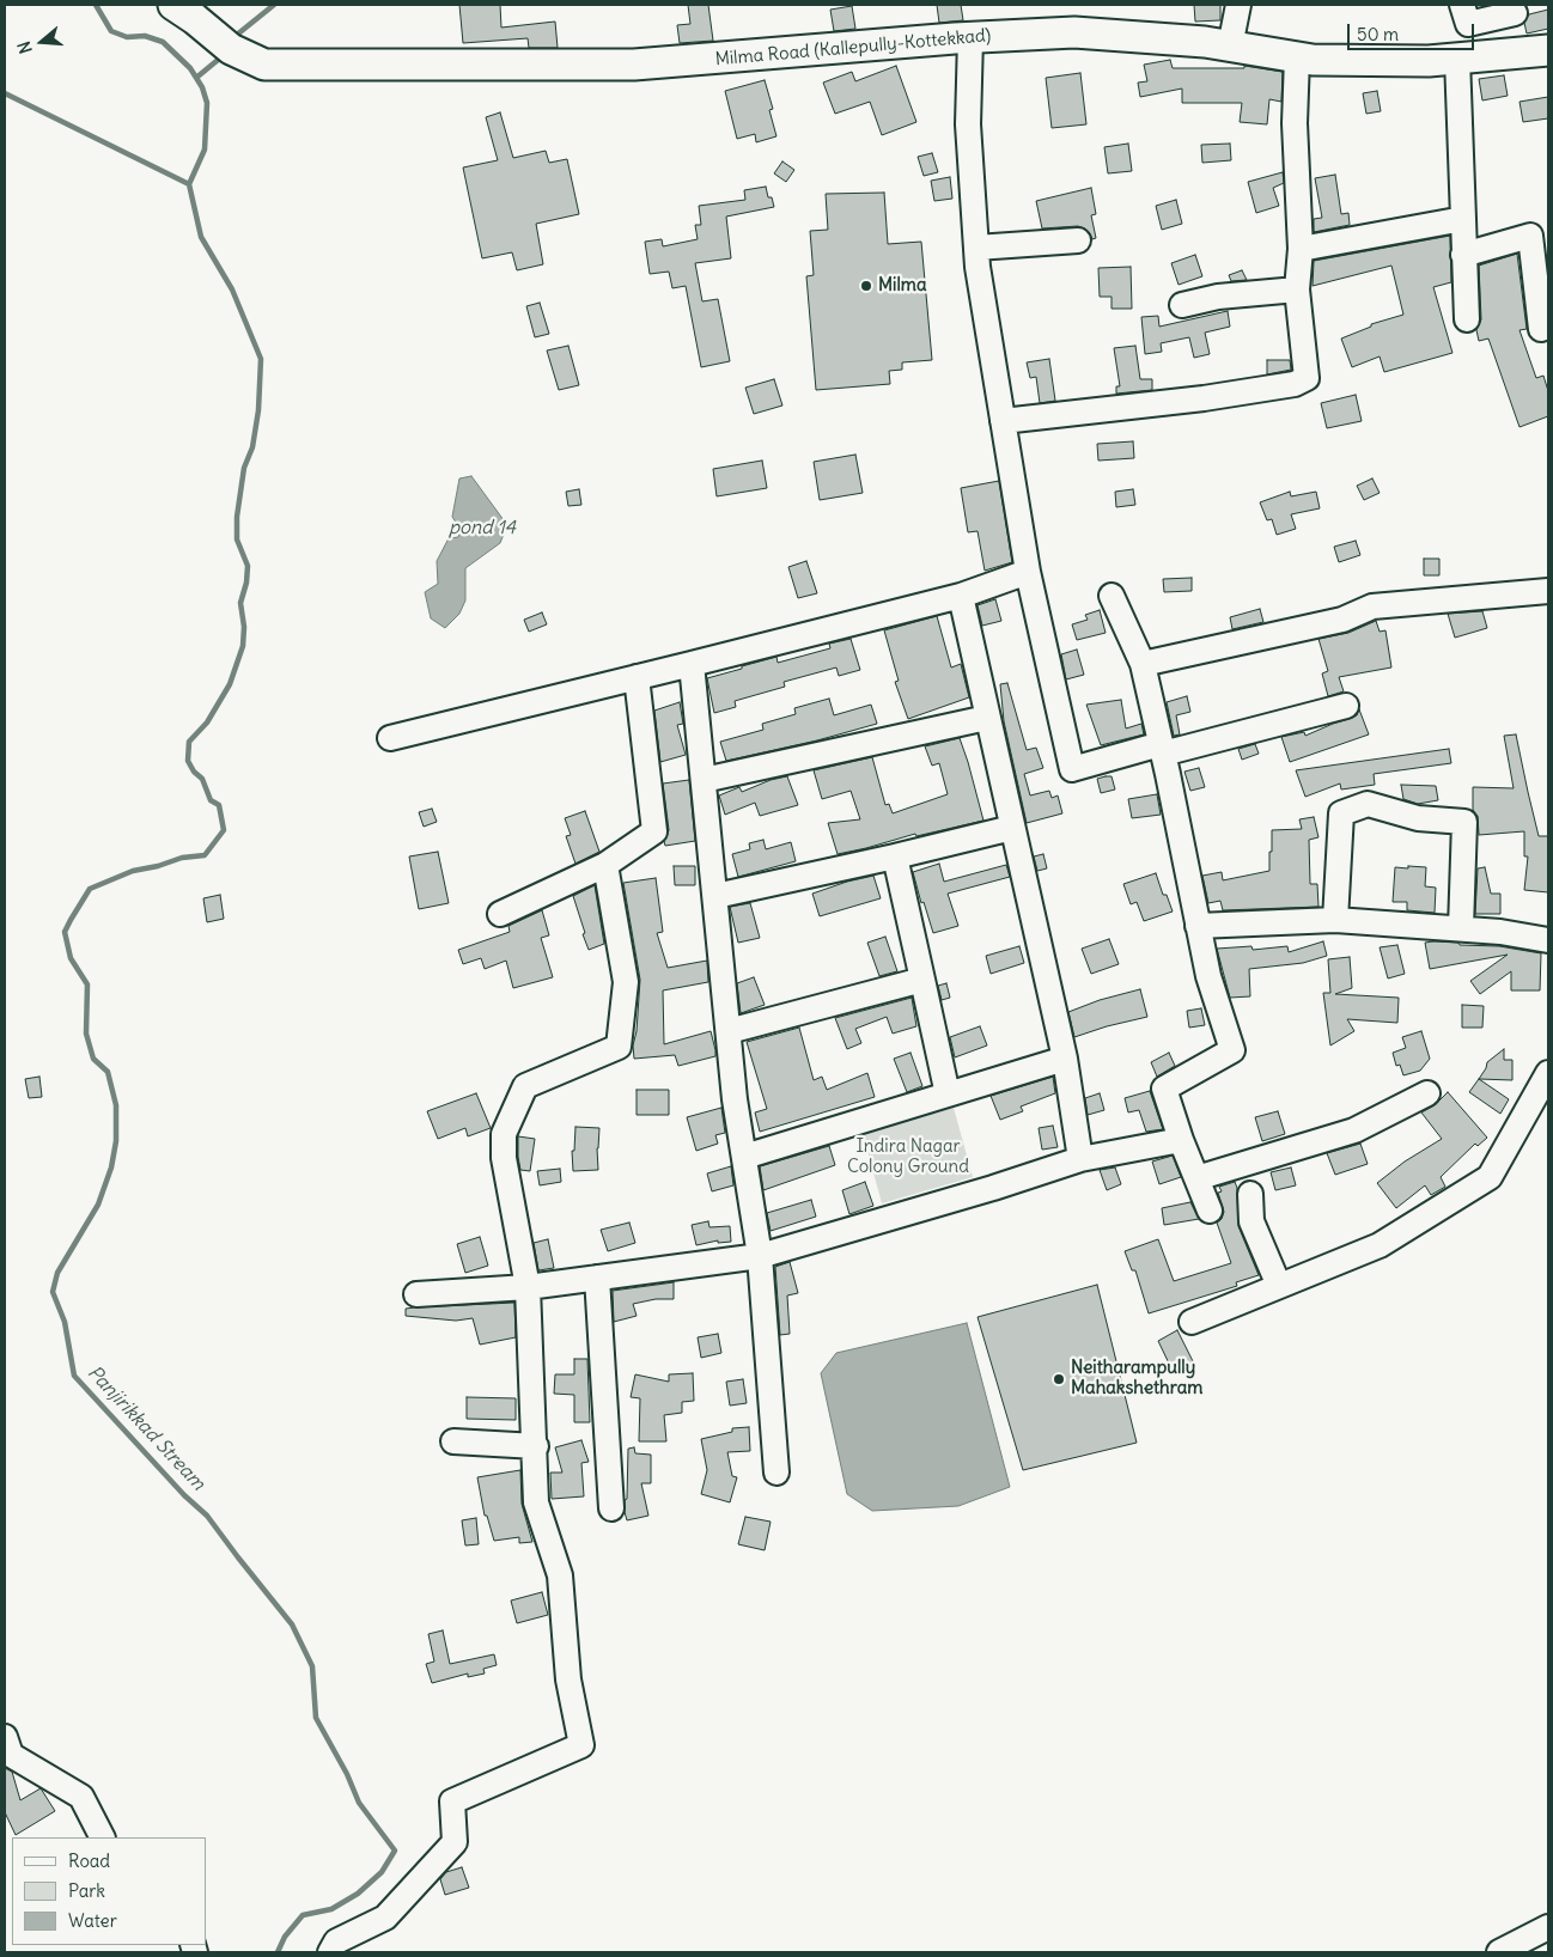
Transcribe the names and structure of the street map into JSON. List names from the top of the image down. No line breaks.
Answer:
{"streets":{"main road":["Milma Road (Kallepully-Kottekkad)"]},"water":["pond 14","Panjirikkad Stream"],"parks":["Indira Nagar Colony Ground"],"places":["Milma","Neitharampully Mahakshethram"],"legend":["Road","Park","Water"],"scale_bar":"50 m","north":"left"}
